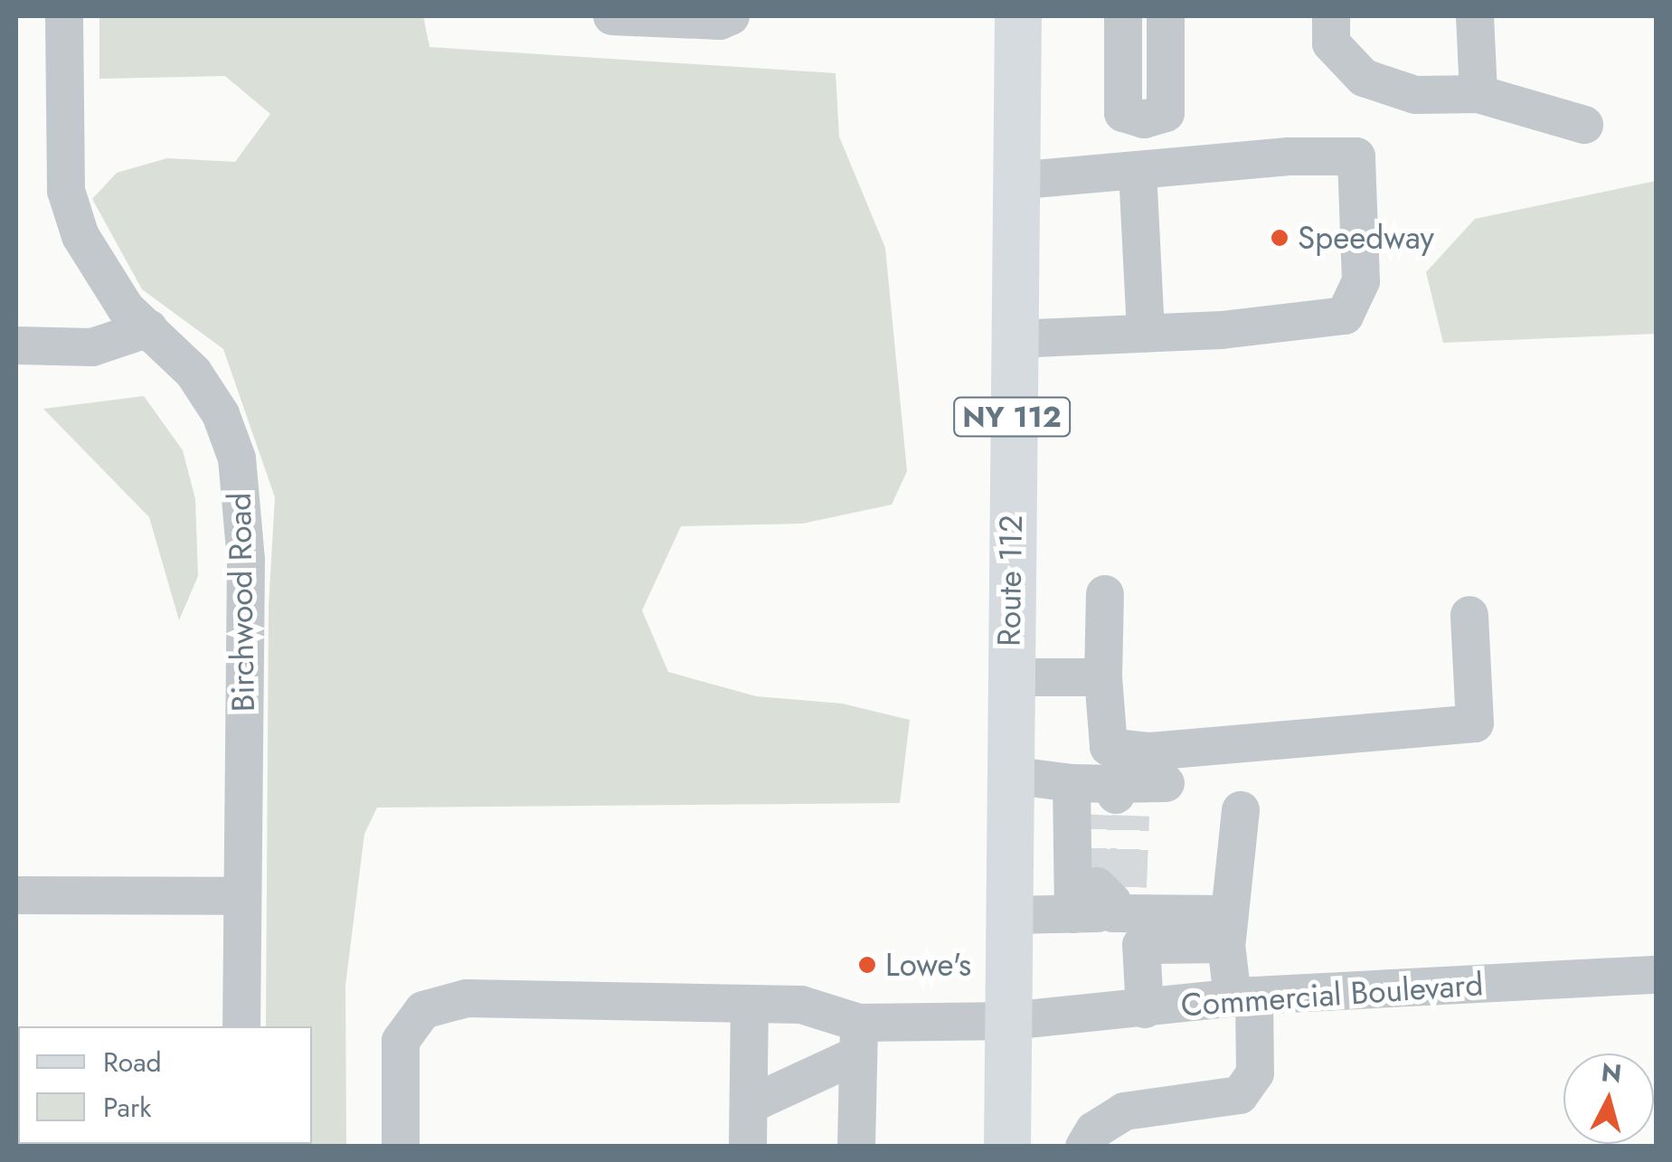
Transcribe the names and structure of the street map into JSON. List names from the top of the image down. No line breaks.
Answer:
{"streets":{"main road":["NY 112","Route 112"],"street":["Birchwood Road","Commercial Boulevard"]},"crossings":[["Route 112","Commercial Boulevard"]],"places":["Speedway","Lowe's"],"legend":["Road","Park"],"north":"top"}
